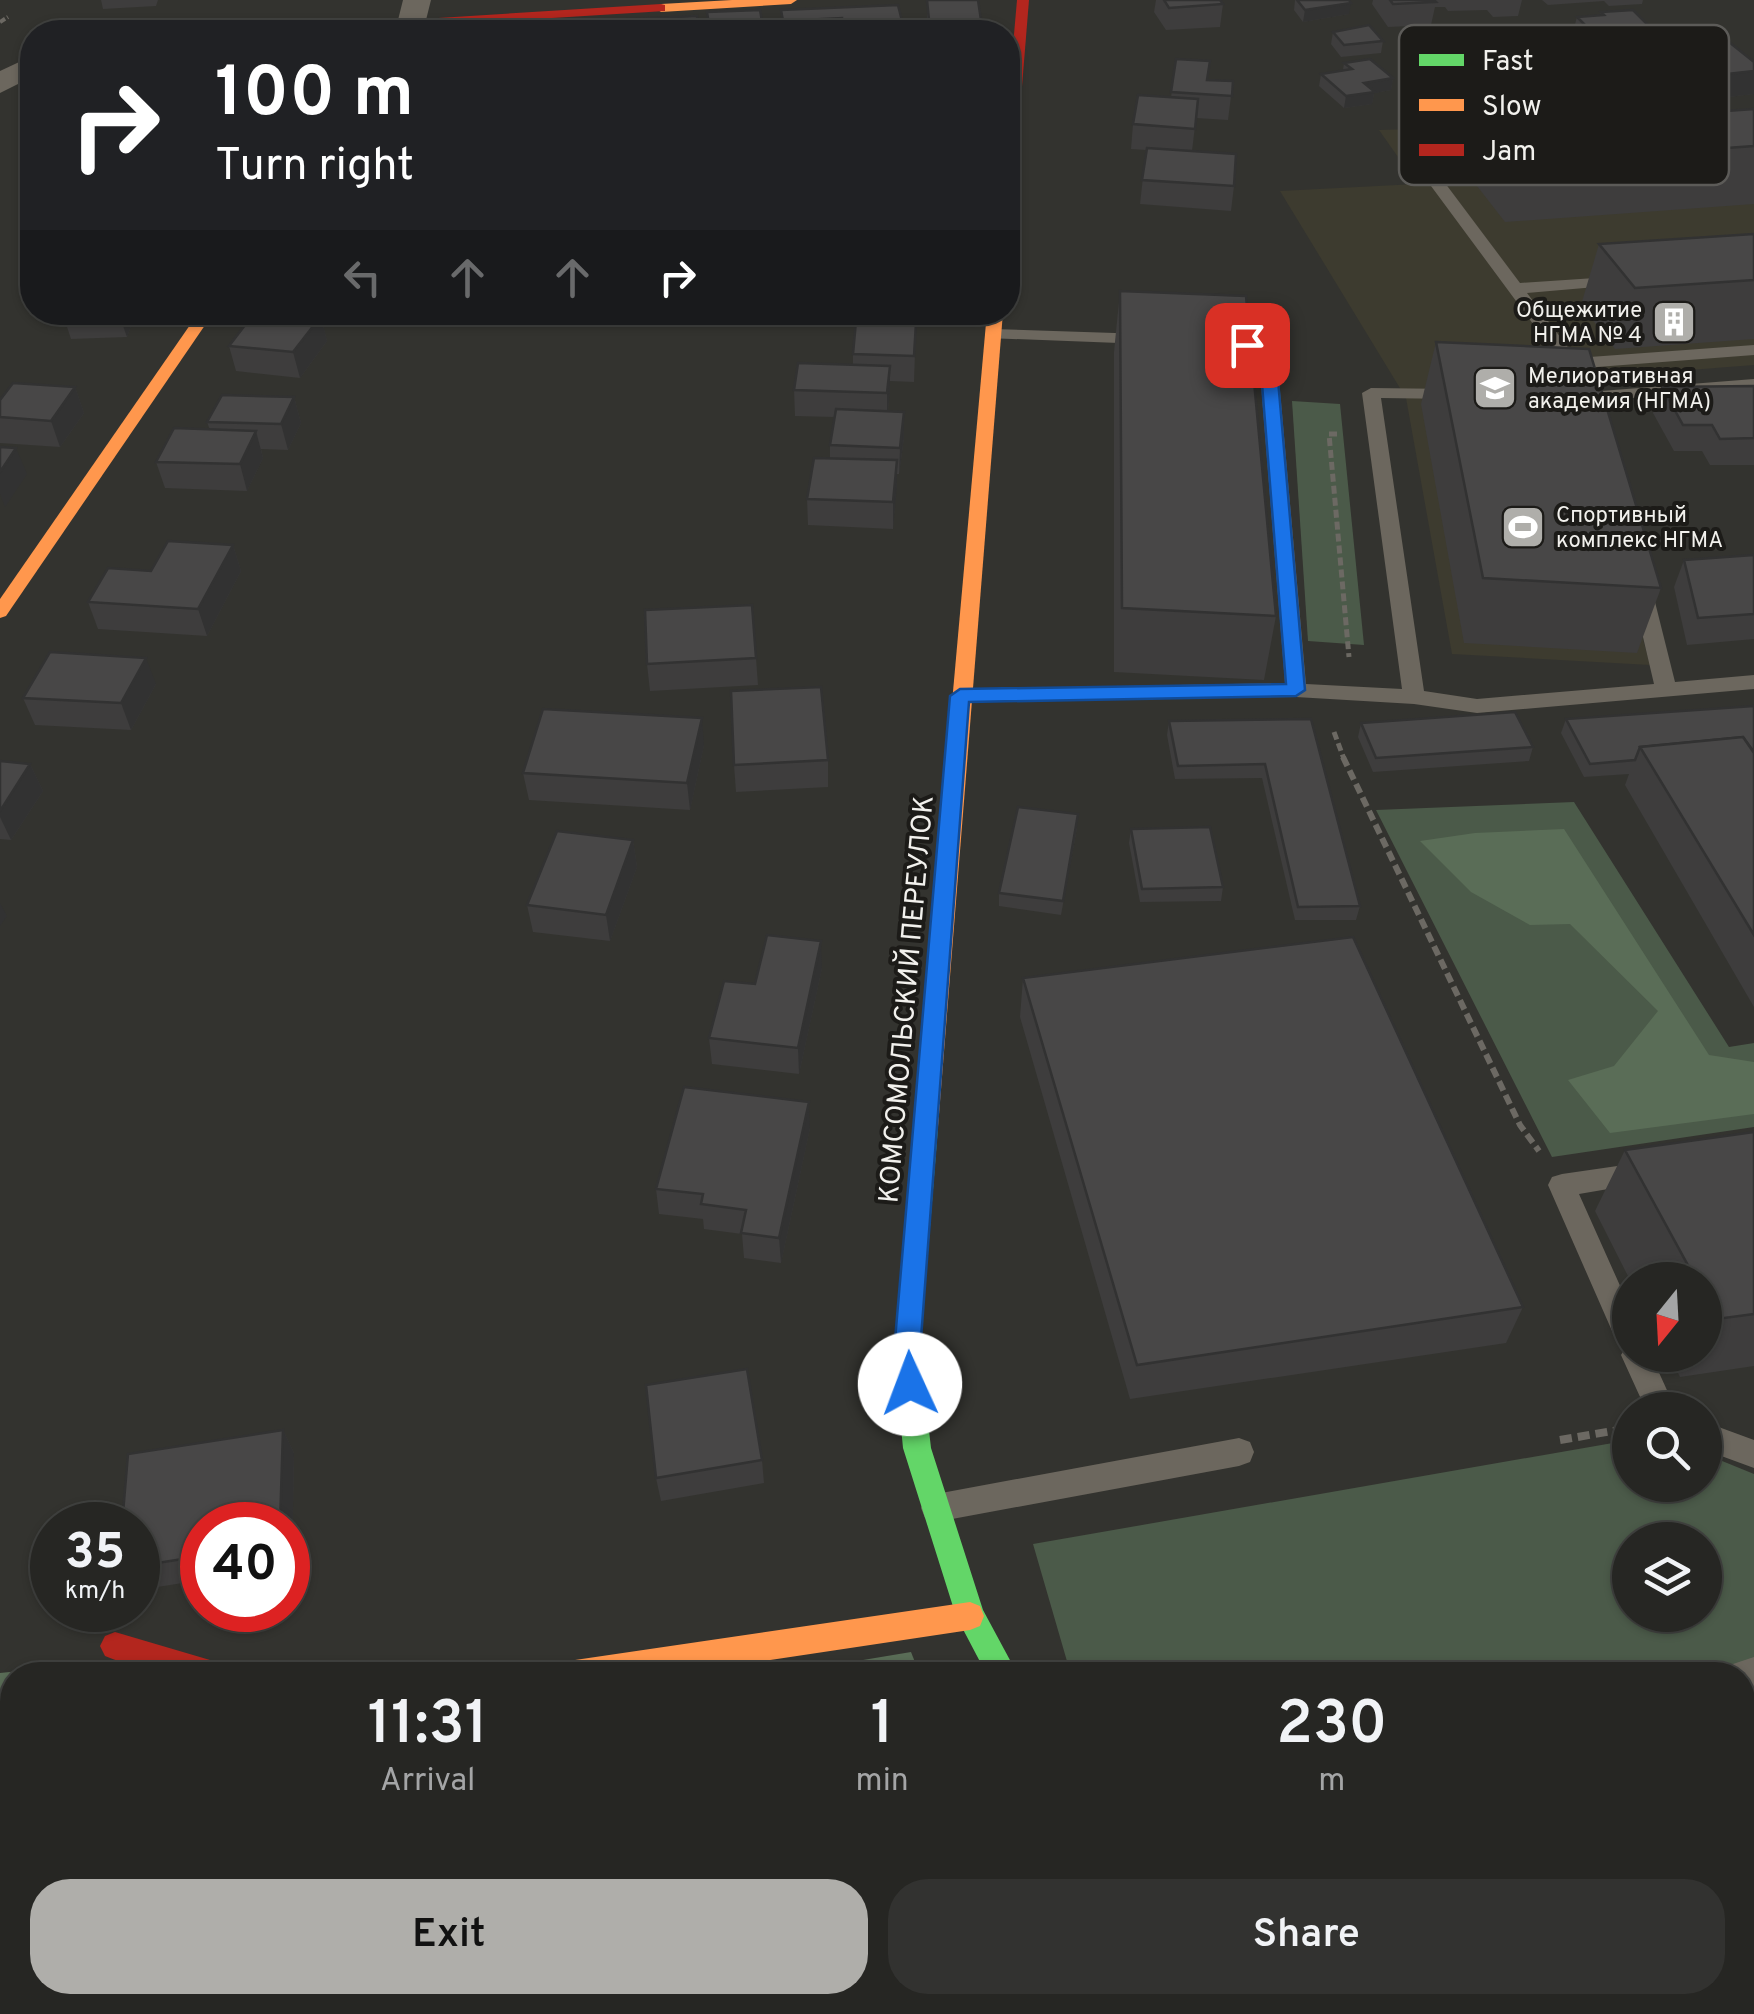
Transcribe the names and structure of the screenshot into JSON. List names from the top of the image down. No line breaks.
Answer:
{"streets":{"street":["КОМСОМОЛЬСКИЙ ПЕРЕУЛОК"]},"places":{"building":["Общежитие НГМА № 4"],"school or university":["Мелиоративная академия (НГМА)"],"sports":["Спортивный комплекс НГМА"]},"legend":["Fast","Slow","Jam"],"north":"bottom","page":{"turn":["100 m","Turn right"],"speed":"35 km/h","limit":"40","eta":["11:31","Arrival","1","min","230","m"],"buttons":["Exit","Share"]}}
